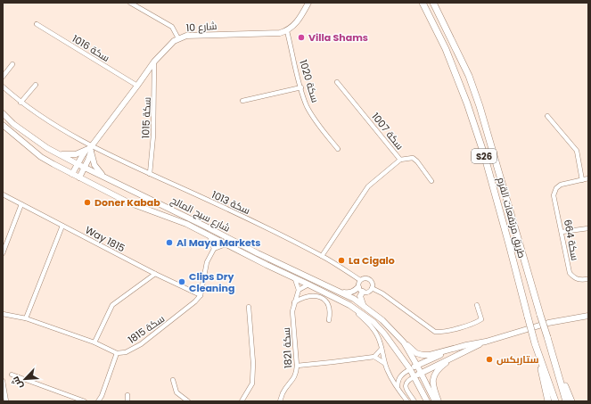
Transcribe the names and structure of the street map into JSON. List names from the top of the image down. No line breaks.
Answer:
{"streets":{"main road":["S26","طريق مرتفعات القرم"],"street":["شارع 10","سكة 1016","سكة 1020","سكة 1015","سكة 1007","سكة 1013","شارع سيح المالح","Way 1815","سكة 664","سكة 1815","سكة 1821"]},"crossings":[["شارع 10","سكة 1016"],["شارع 10","سكة 1020"],["شارع 10","سكة 1015"],["شارع 10","سكة 1013"],["سكة 1015","سكة 1013"],["سكة 1007","سكة 1013"],["شارع سيح المالح","سكة 1821"],["Way 1815","سكة 1815"]],"places":["Villa Shams","Doner Kabab","Al Maya Markets","La Cigalo","Clips Dry Cleaning","ستاربكس"],"north":"bottom left"}
